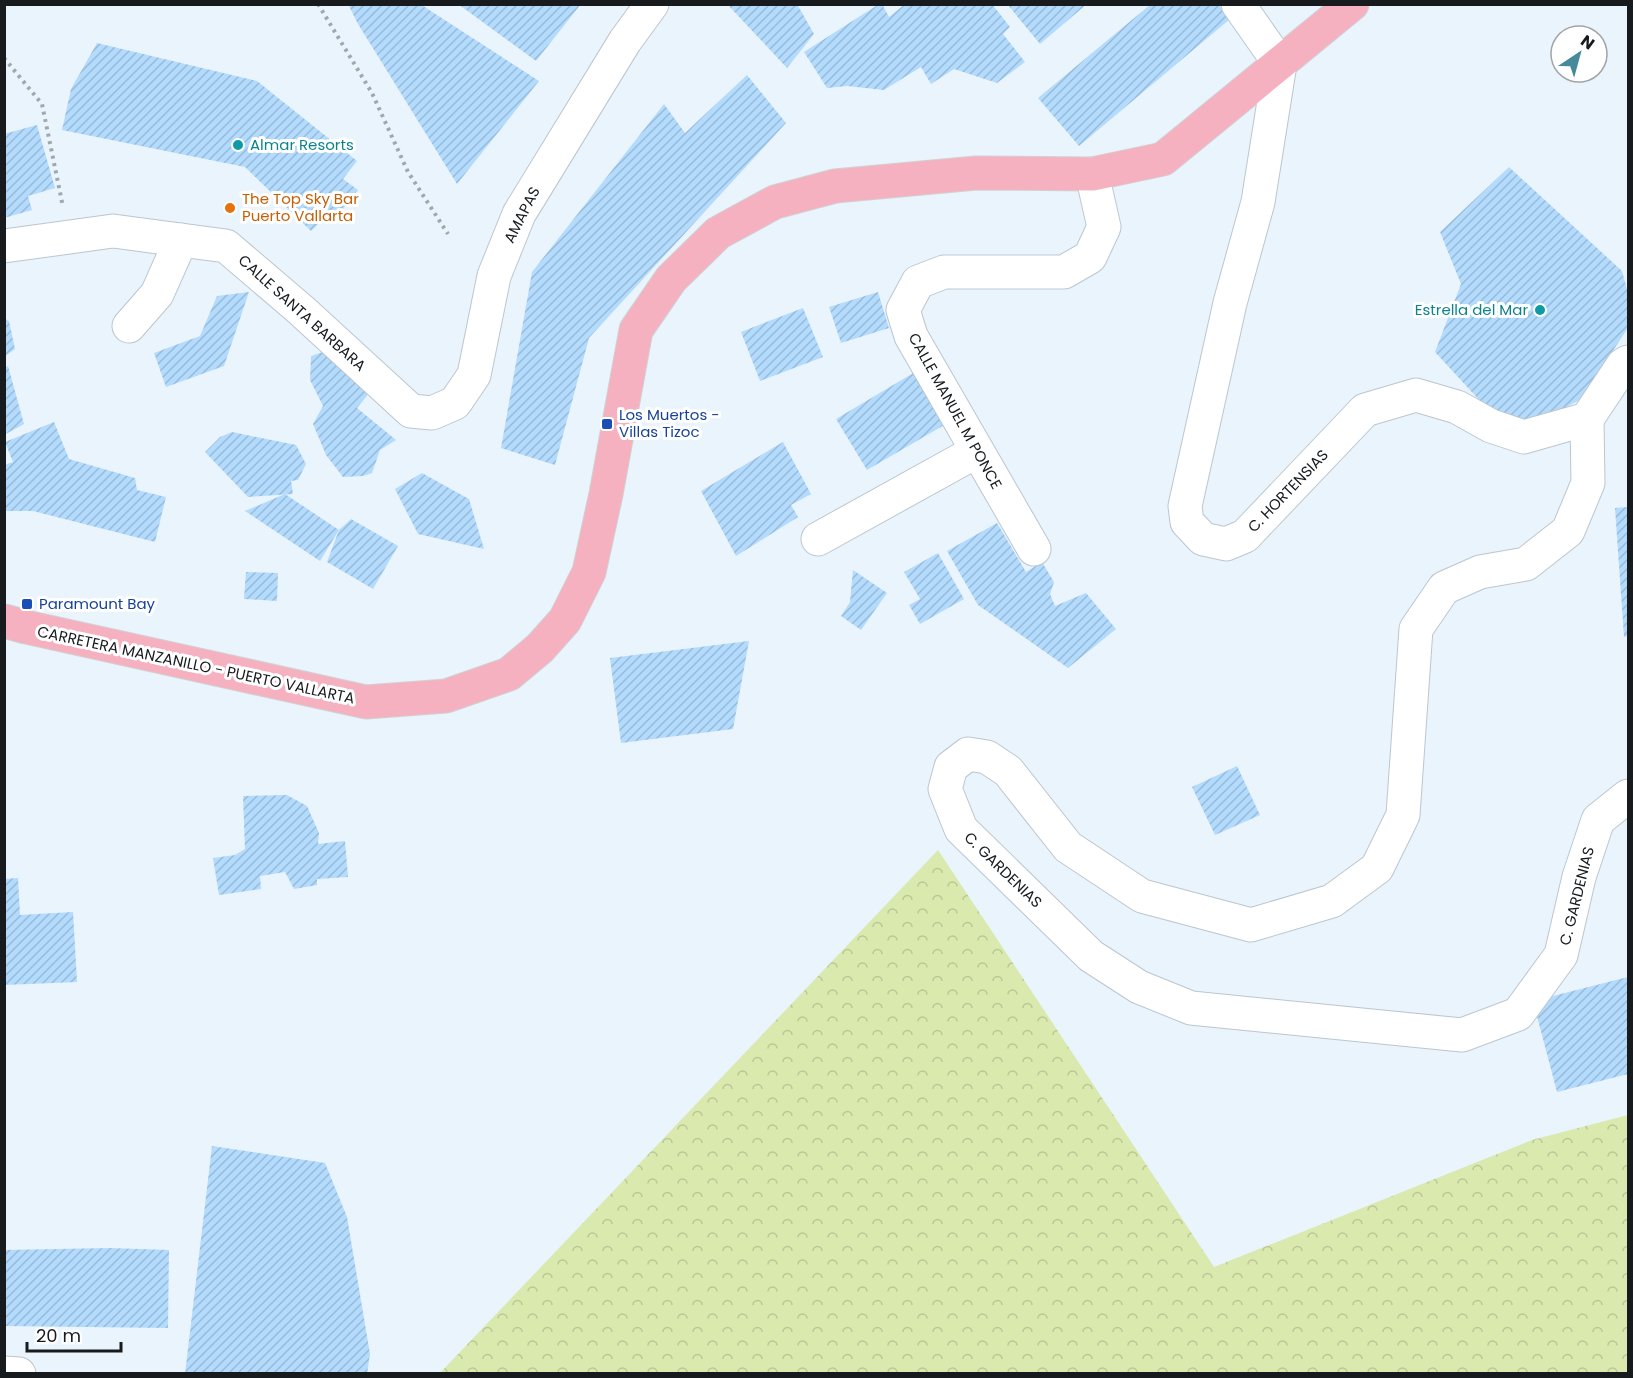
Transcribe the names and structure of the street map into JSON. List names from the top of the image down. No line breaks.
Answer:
{"streets":{"highway":["CARRETERA MANZANILLO - PUERTO VALLARTA"],"street":["AMAPAS","CALLE SANTA BARBARA","CALLE MANUEL M PONCE","C. HORTENSIAS","C. GARDENIAS"]},"crossings":[["AMAPAS","CALLE SANTA BARBARA"],["CALLE MANUEL M PONCE","CARRETERA MANZANILLO - PUERTO VALLARTA"],["C. HORTENSIAS","CARRETERA MANZANILLO - PUERTO VALLARTA"],["C. HORTENSIAS","C. GARDENIAS"]],"places":{"other":["Almar Resorts","The Top Sky Bar Puerto Vallarta","Estrella del Mar"],"transit":["Los Muertos - Villas Tizoc","Paramount Bay"]},"scale_bar":"20 m","north":"top right"}
